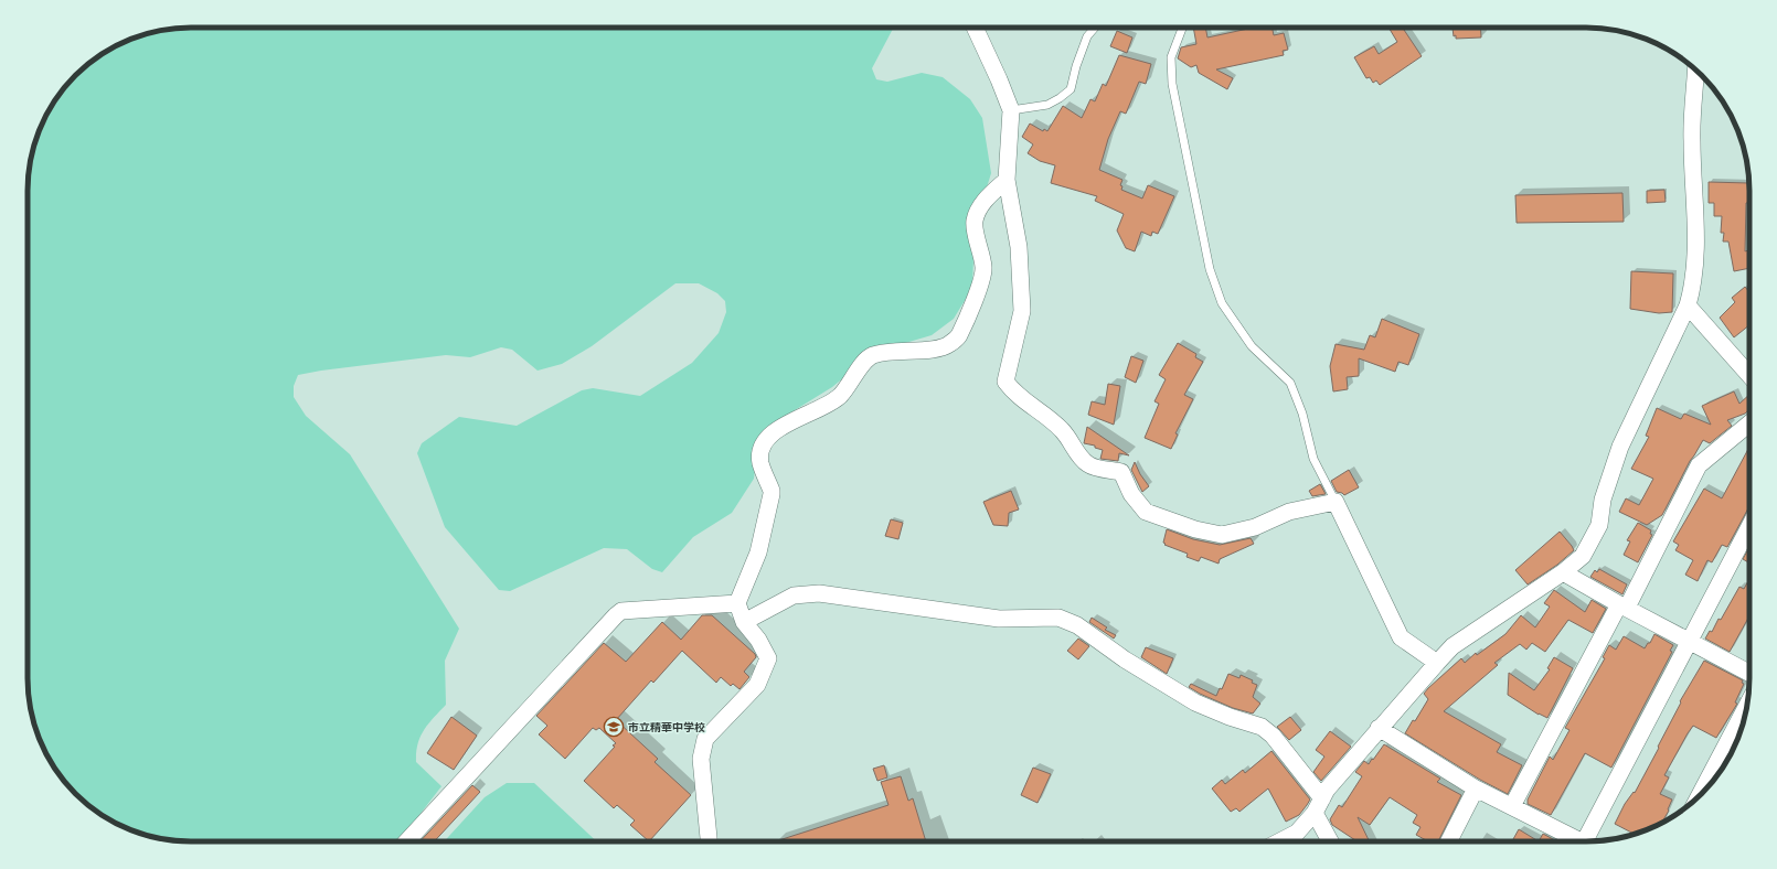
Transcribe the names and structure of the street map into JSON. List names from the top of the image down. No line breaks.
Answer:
{"places":{"school or university":["市立精華中学校"]}}
